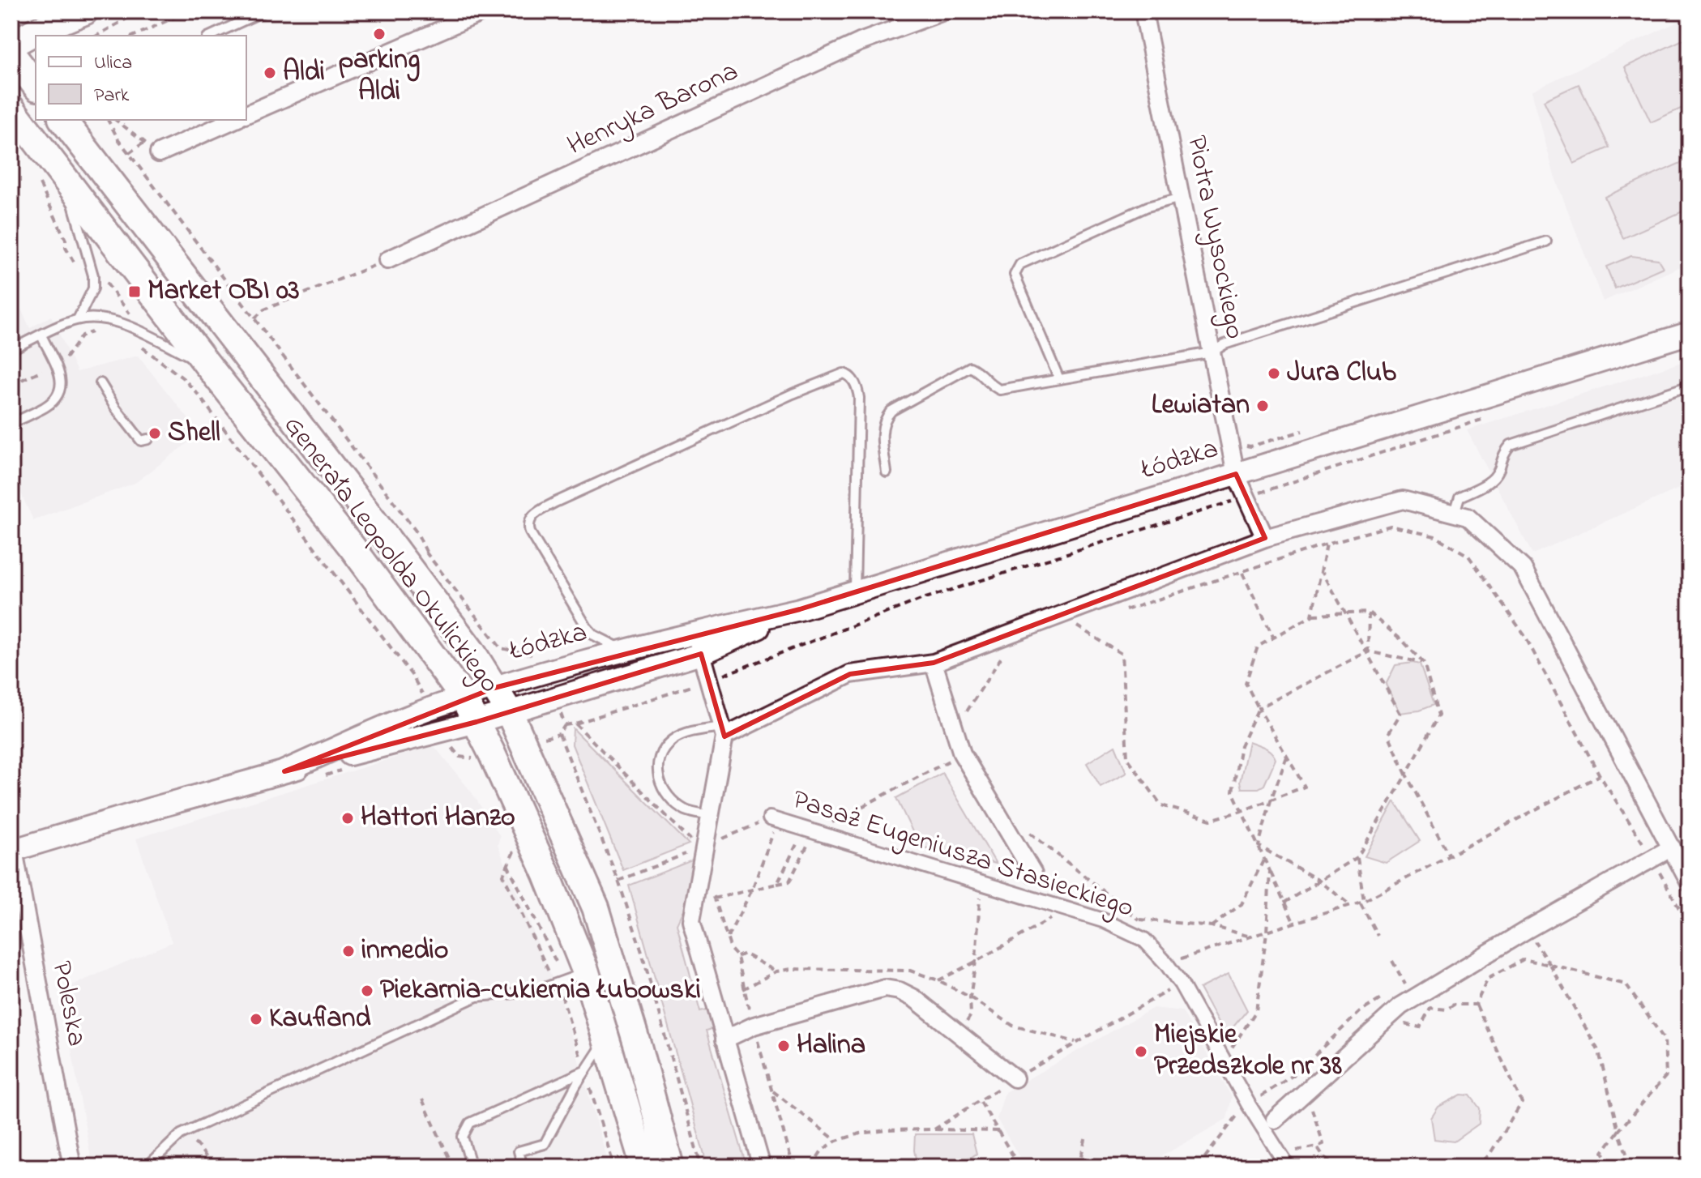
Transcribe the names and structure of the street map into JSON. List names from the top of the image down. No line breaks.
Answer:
{"streets":{"main road":["Generała Leopolda Okulickiego"],"street":["Henryka Barona","Piotra Wysockiego","Łódzka","Pasaż Eugeniusza Stasieckiego","Poleska"]},"crossings":[["Piotra Wysockiego","Łódzka"],["Łódzka","Generała Leopolda Okulickiego"],["Łódzka","Poleska"]],"places":{"other":["parking Aldi","Aldi","Jura Club","Lewiatan","Shell","Hattori Hanzo","inmedio","Piekarnia-cukiernia Łubowski","Kaufland","Halina","Miejskie Przedszkole nr 38"],"transit":["Market OBI 03"]},"legend":["Ulica","Park"]}
